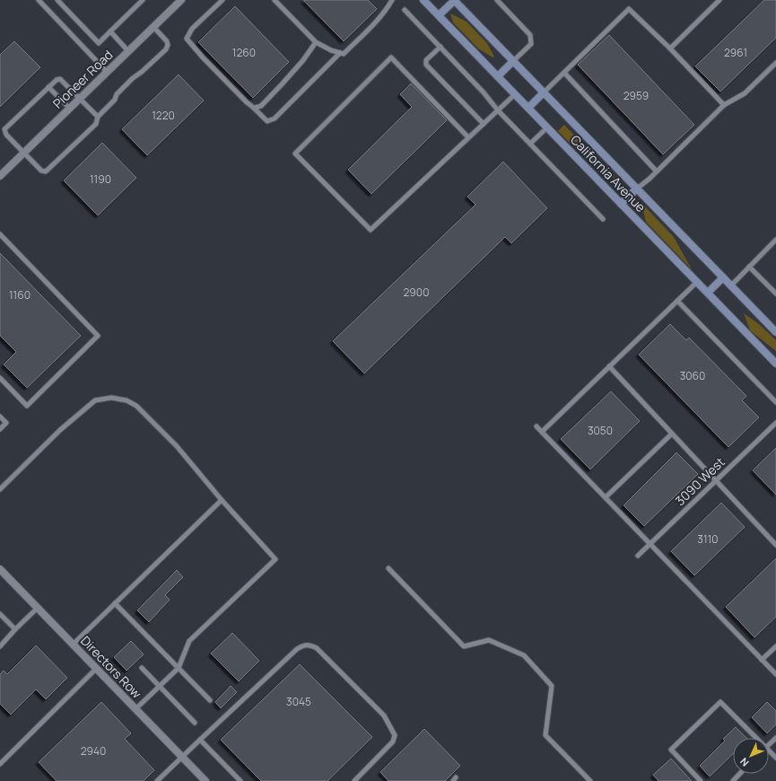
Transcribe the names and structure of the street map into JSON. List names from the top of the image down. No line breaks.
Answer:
{"streets":{"main road":["California Avenue"],"street":["Pioneer Road","Directors Row"],"lane":["3090 West"]},"house_numbers":["1260","2961","2959","1220","1190","2900","1160","3060","3050","3110","3045","2940"],"north":"bottom left"}
